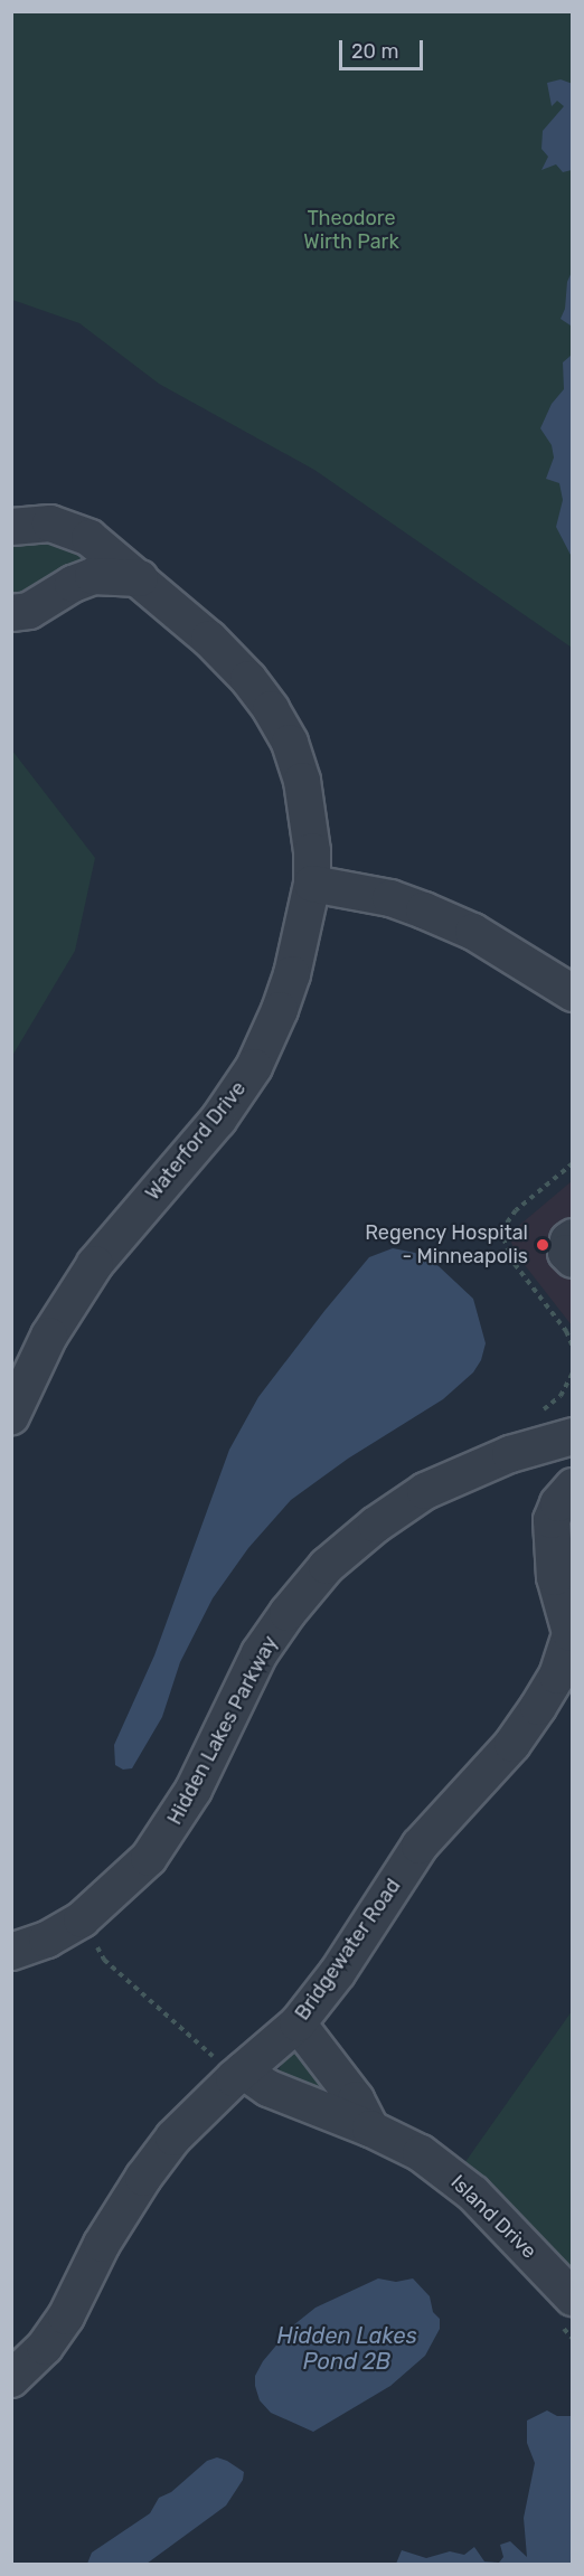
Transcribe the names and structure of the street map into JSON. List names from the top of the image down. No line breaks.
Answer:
{"streets":{"street":["Waterford Drive","Hidden Lakes Parkway","Bridgewater Road","Island Drive"]},"crossings":[["Bridgewater Road","Island Drive"]],"water":["Hidden Lakes Pond 2B"],"parks":["Theodore Wirth Park"],"places":["Regency Hospital - Minneapolis"],"scale_bar":"20 m"}
